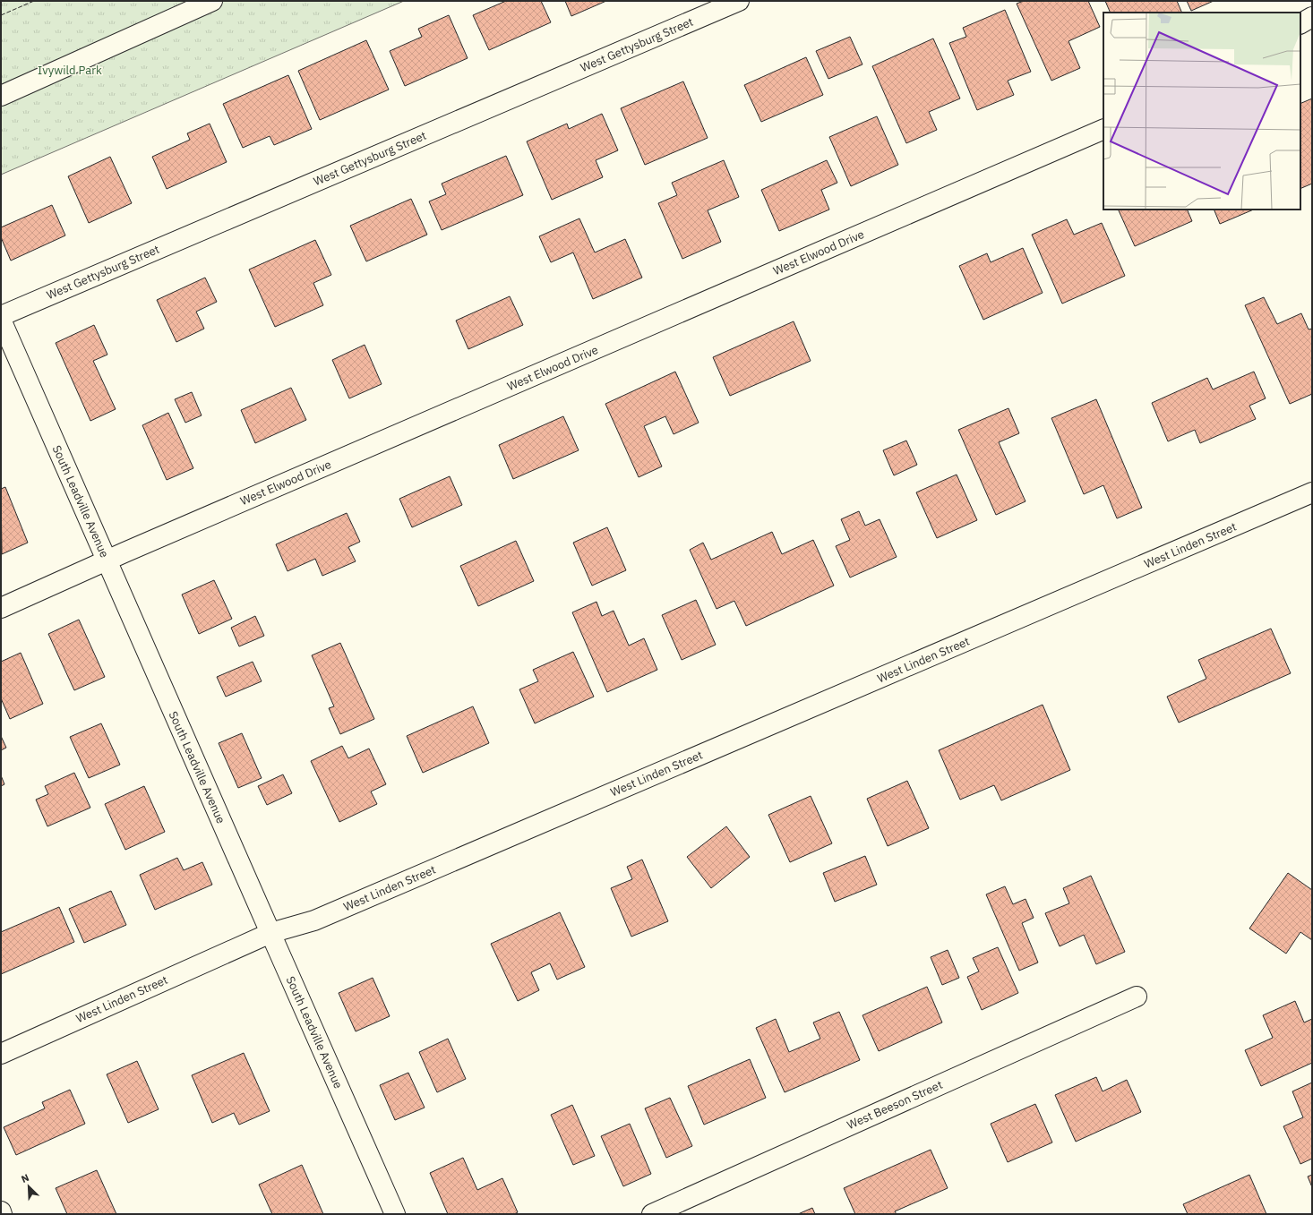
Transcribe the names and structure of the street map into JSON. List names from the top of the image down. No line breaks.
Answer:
{"streets":{"street":["West Gettysburg Street","West Elwood Drive","South Leadville Avenue","West Linden Street","West Beeson Street"]},"crossings":[["West Elwood Drive","South Leadville Avenue"],["South Leadville Avenue","West Linden Street"]],"parks":["Ivywild Park"],"north":"top left"}
